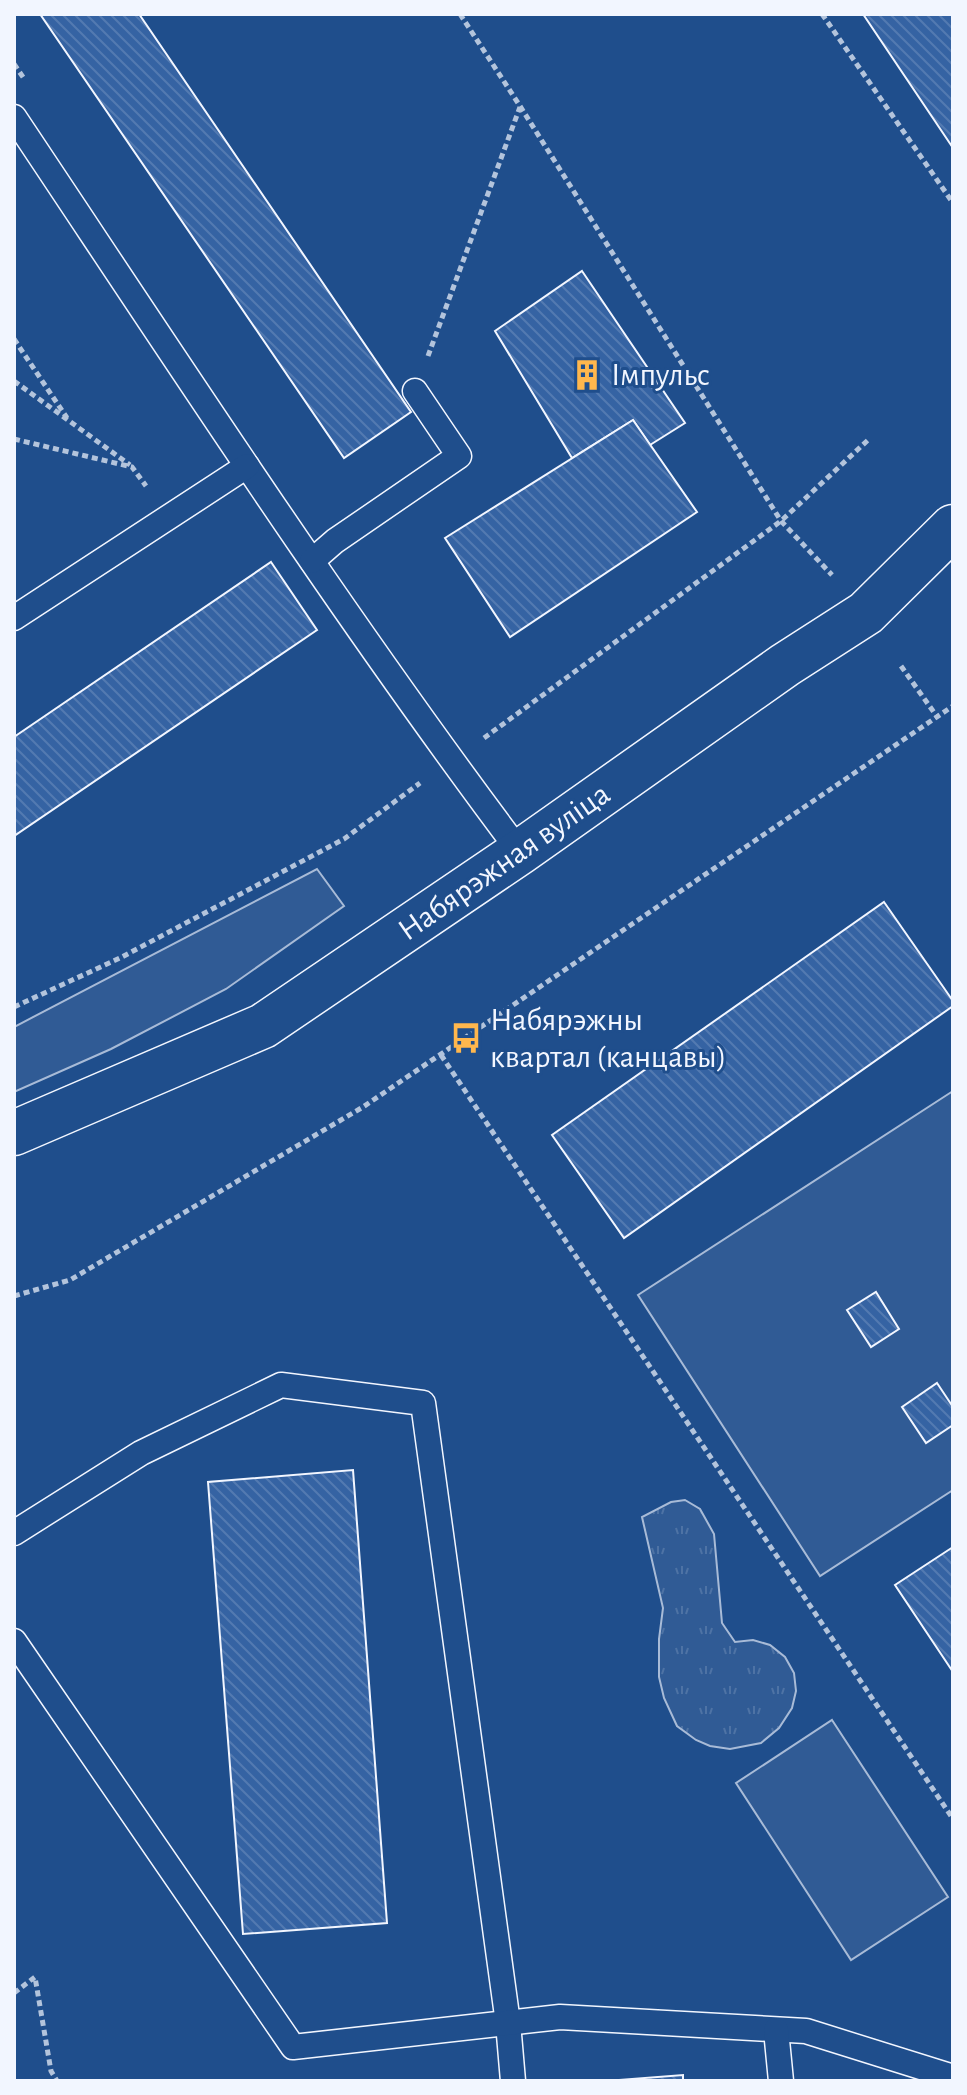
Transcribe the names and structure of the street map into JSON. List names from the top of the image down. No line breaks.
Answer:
{"streets":{"main road":["Набярэжная вуліца"]},"places":{"building":["Імпульс"],"bus stop":["Набярэжны квартал (канцавы)"]}}
